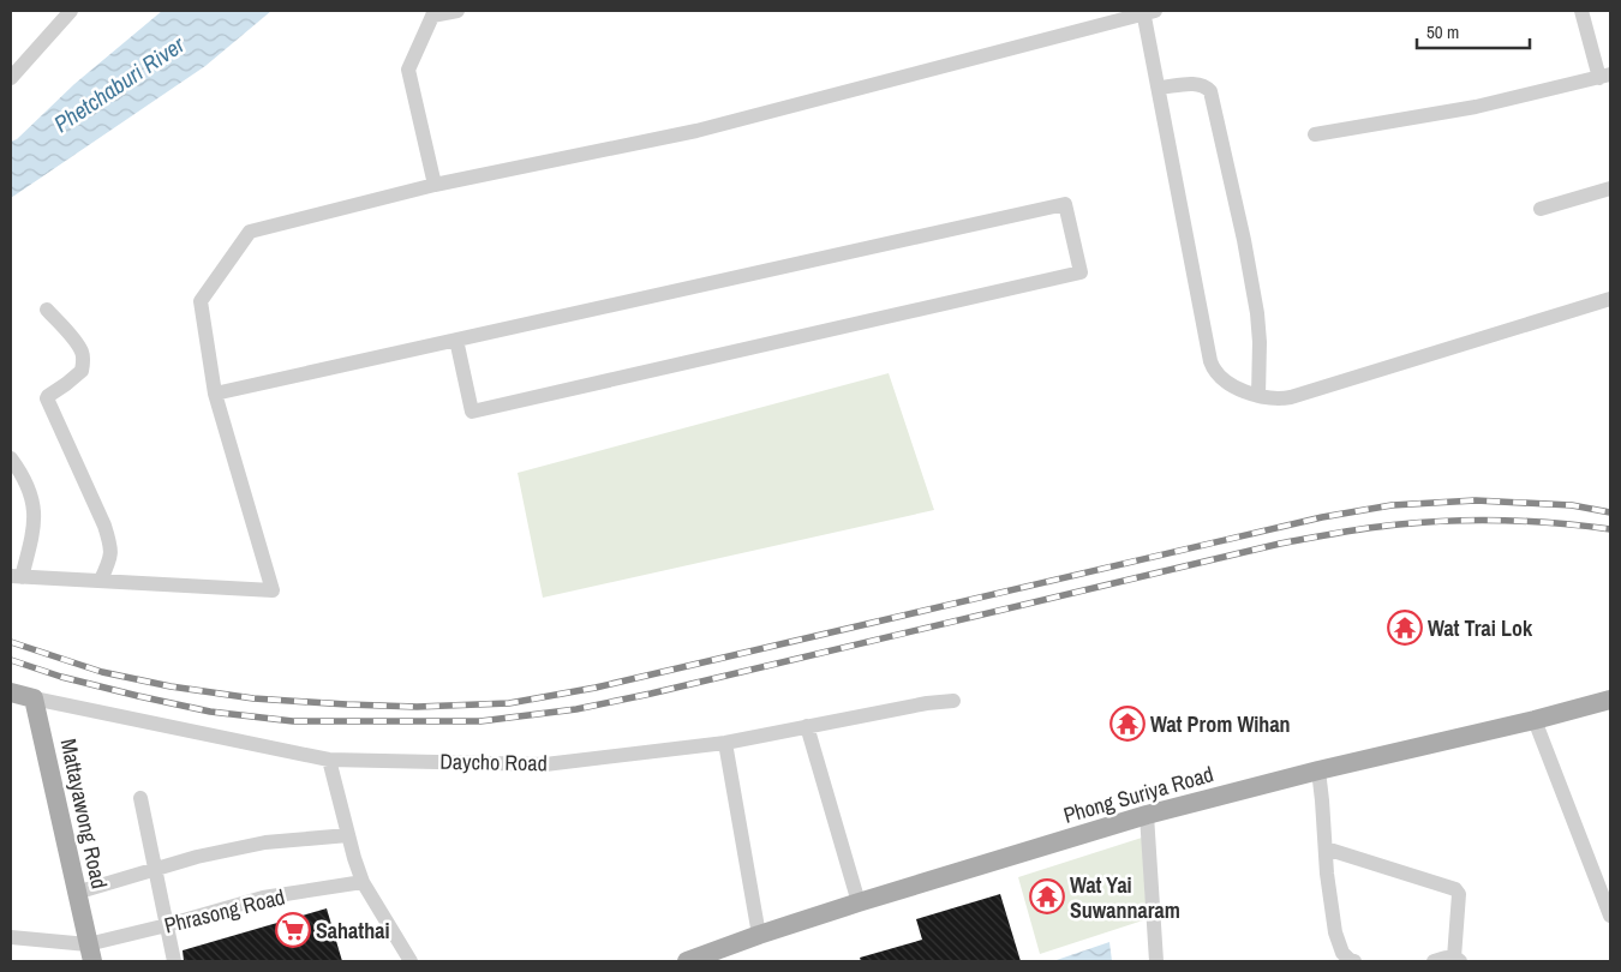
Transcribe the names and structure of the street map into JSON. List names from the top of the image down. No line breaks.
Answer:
{"streets":{"main road":["Phong Suriya Road","Mattayawong Road"],"street":["Daycho Road","Phrasong Road"]},"crossings":[["Daycho Road","Mattayawong Road"],["Mattayawong Road","Phrasong Road"]],"water":["Phetchaburi River"],"places":{"temple":["Wat Trai Lok","Wat Prom Wihan","Wat Yai Suwannaram"],"supermarket":["Sahathai"]},"scale_bar":"50 m"}
